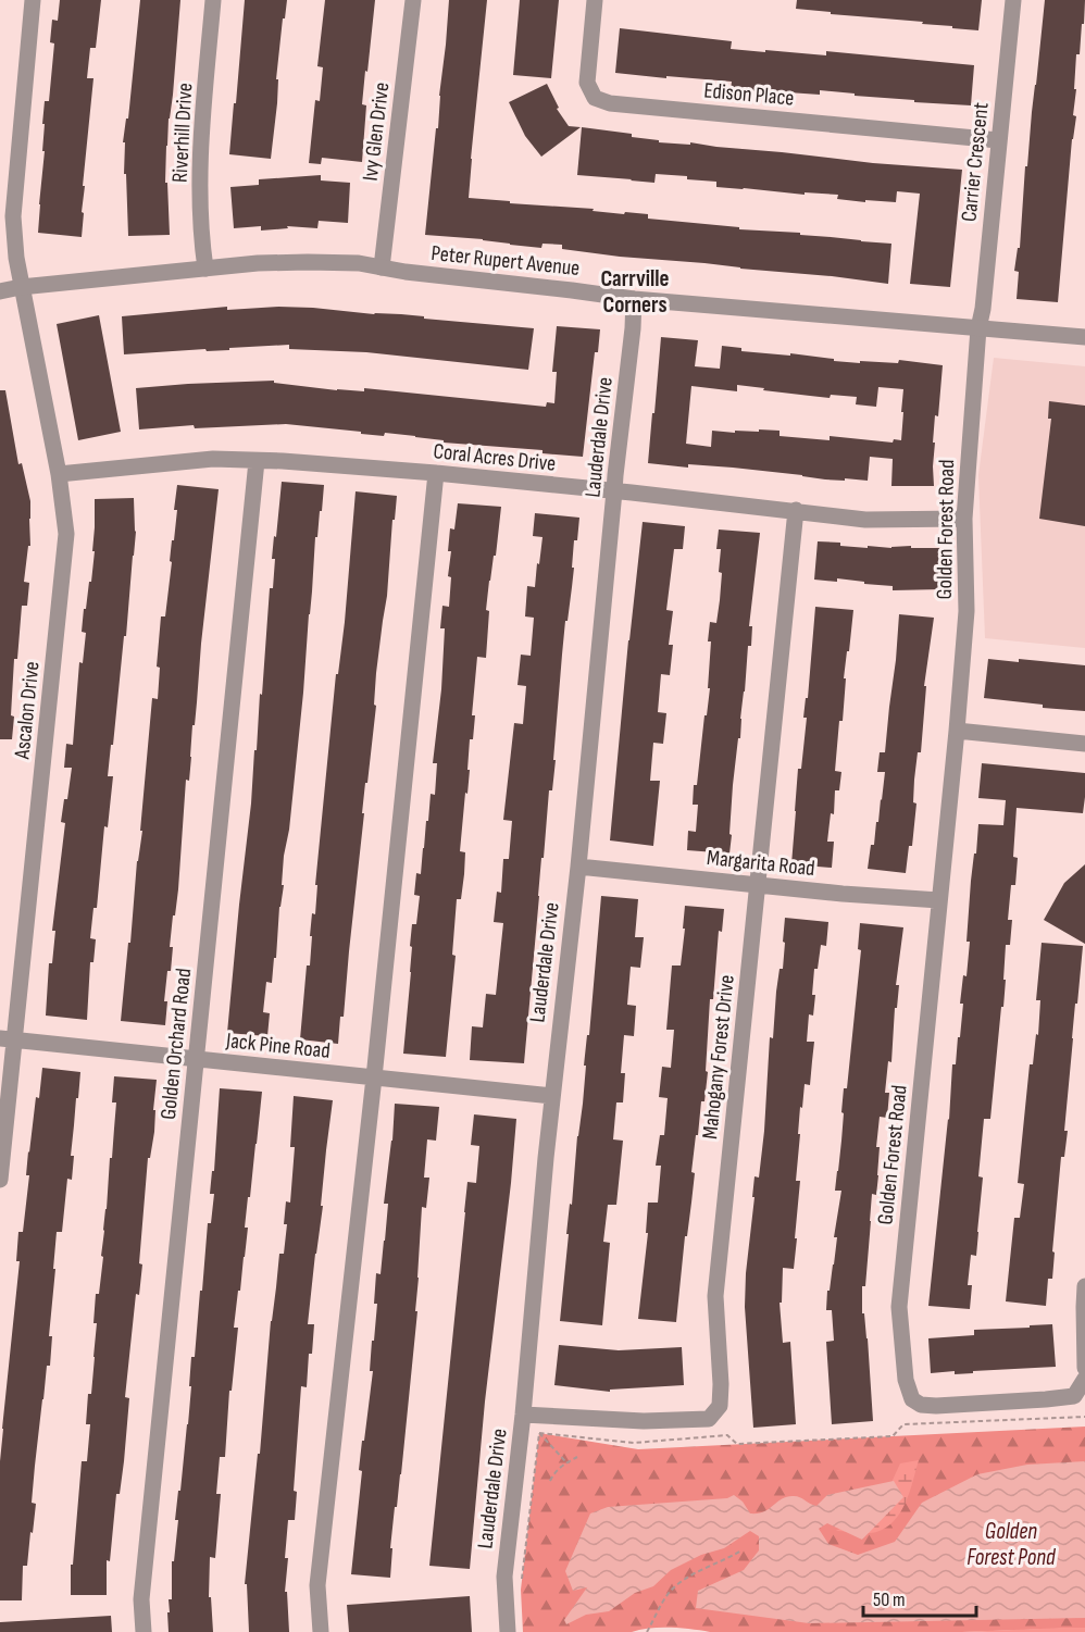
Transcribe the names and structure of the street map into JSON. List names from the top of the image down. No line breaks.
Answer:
{"streets":{"street":["Edison Place","Ivy Glen Drive","Riverhill Drive","Carrier Crescent","Peter Rupert Avenue","Lauderdale Drive","Coral Acres Drive","Golden Forest Road","Ascalon Drive","Margarita Road","Golden Orchard Road","Jack Pine Road","Mahogany Forest Drive"]},"crossings":[["Edison Place","Carrier Crescent"],["Ivy Glen Drive","Peter Rupert Avenue"],["Riverhill Drive","Peter Rupert Avenue"],["Carrier Crescent","Peter Rupert Avenue"],["Carrier Crescent","Golden Forest Road"],["Peter Rupert Avenue","Lauderdale Drive"],["Peter Rupert Avenue","Golden Forest Road"],["Peter Rupert Avenue","Ascalon Drive"],["Lauderdale Drive","Coral Acres Drive"],["Lauderdale Drive","Margarita Road"],["Lauderdale Drive","Jack Pine Road"],["Lauderdale Drive","Mahogany Forest Drive"],["Coral Acres Drive","Golden Forest Road"],["Coral Acres Drive","Ascalon Drive"],["Coral Acres Drive","Golden Orchard Road"],["Coral Acres Drive","Mahogany Forest Drive"],["Golden Forest Road","Margarita Road"],["Ascalon Drive","Jack Pine Road"],["Margarita Road","Mahogany Forest Drive"],["Golden Orchard Road","Jack Pine Road"]],"districts":["Carrville Corners"],"water":["Golden Forest Pond"],"scale_bar":"50 m"}
